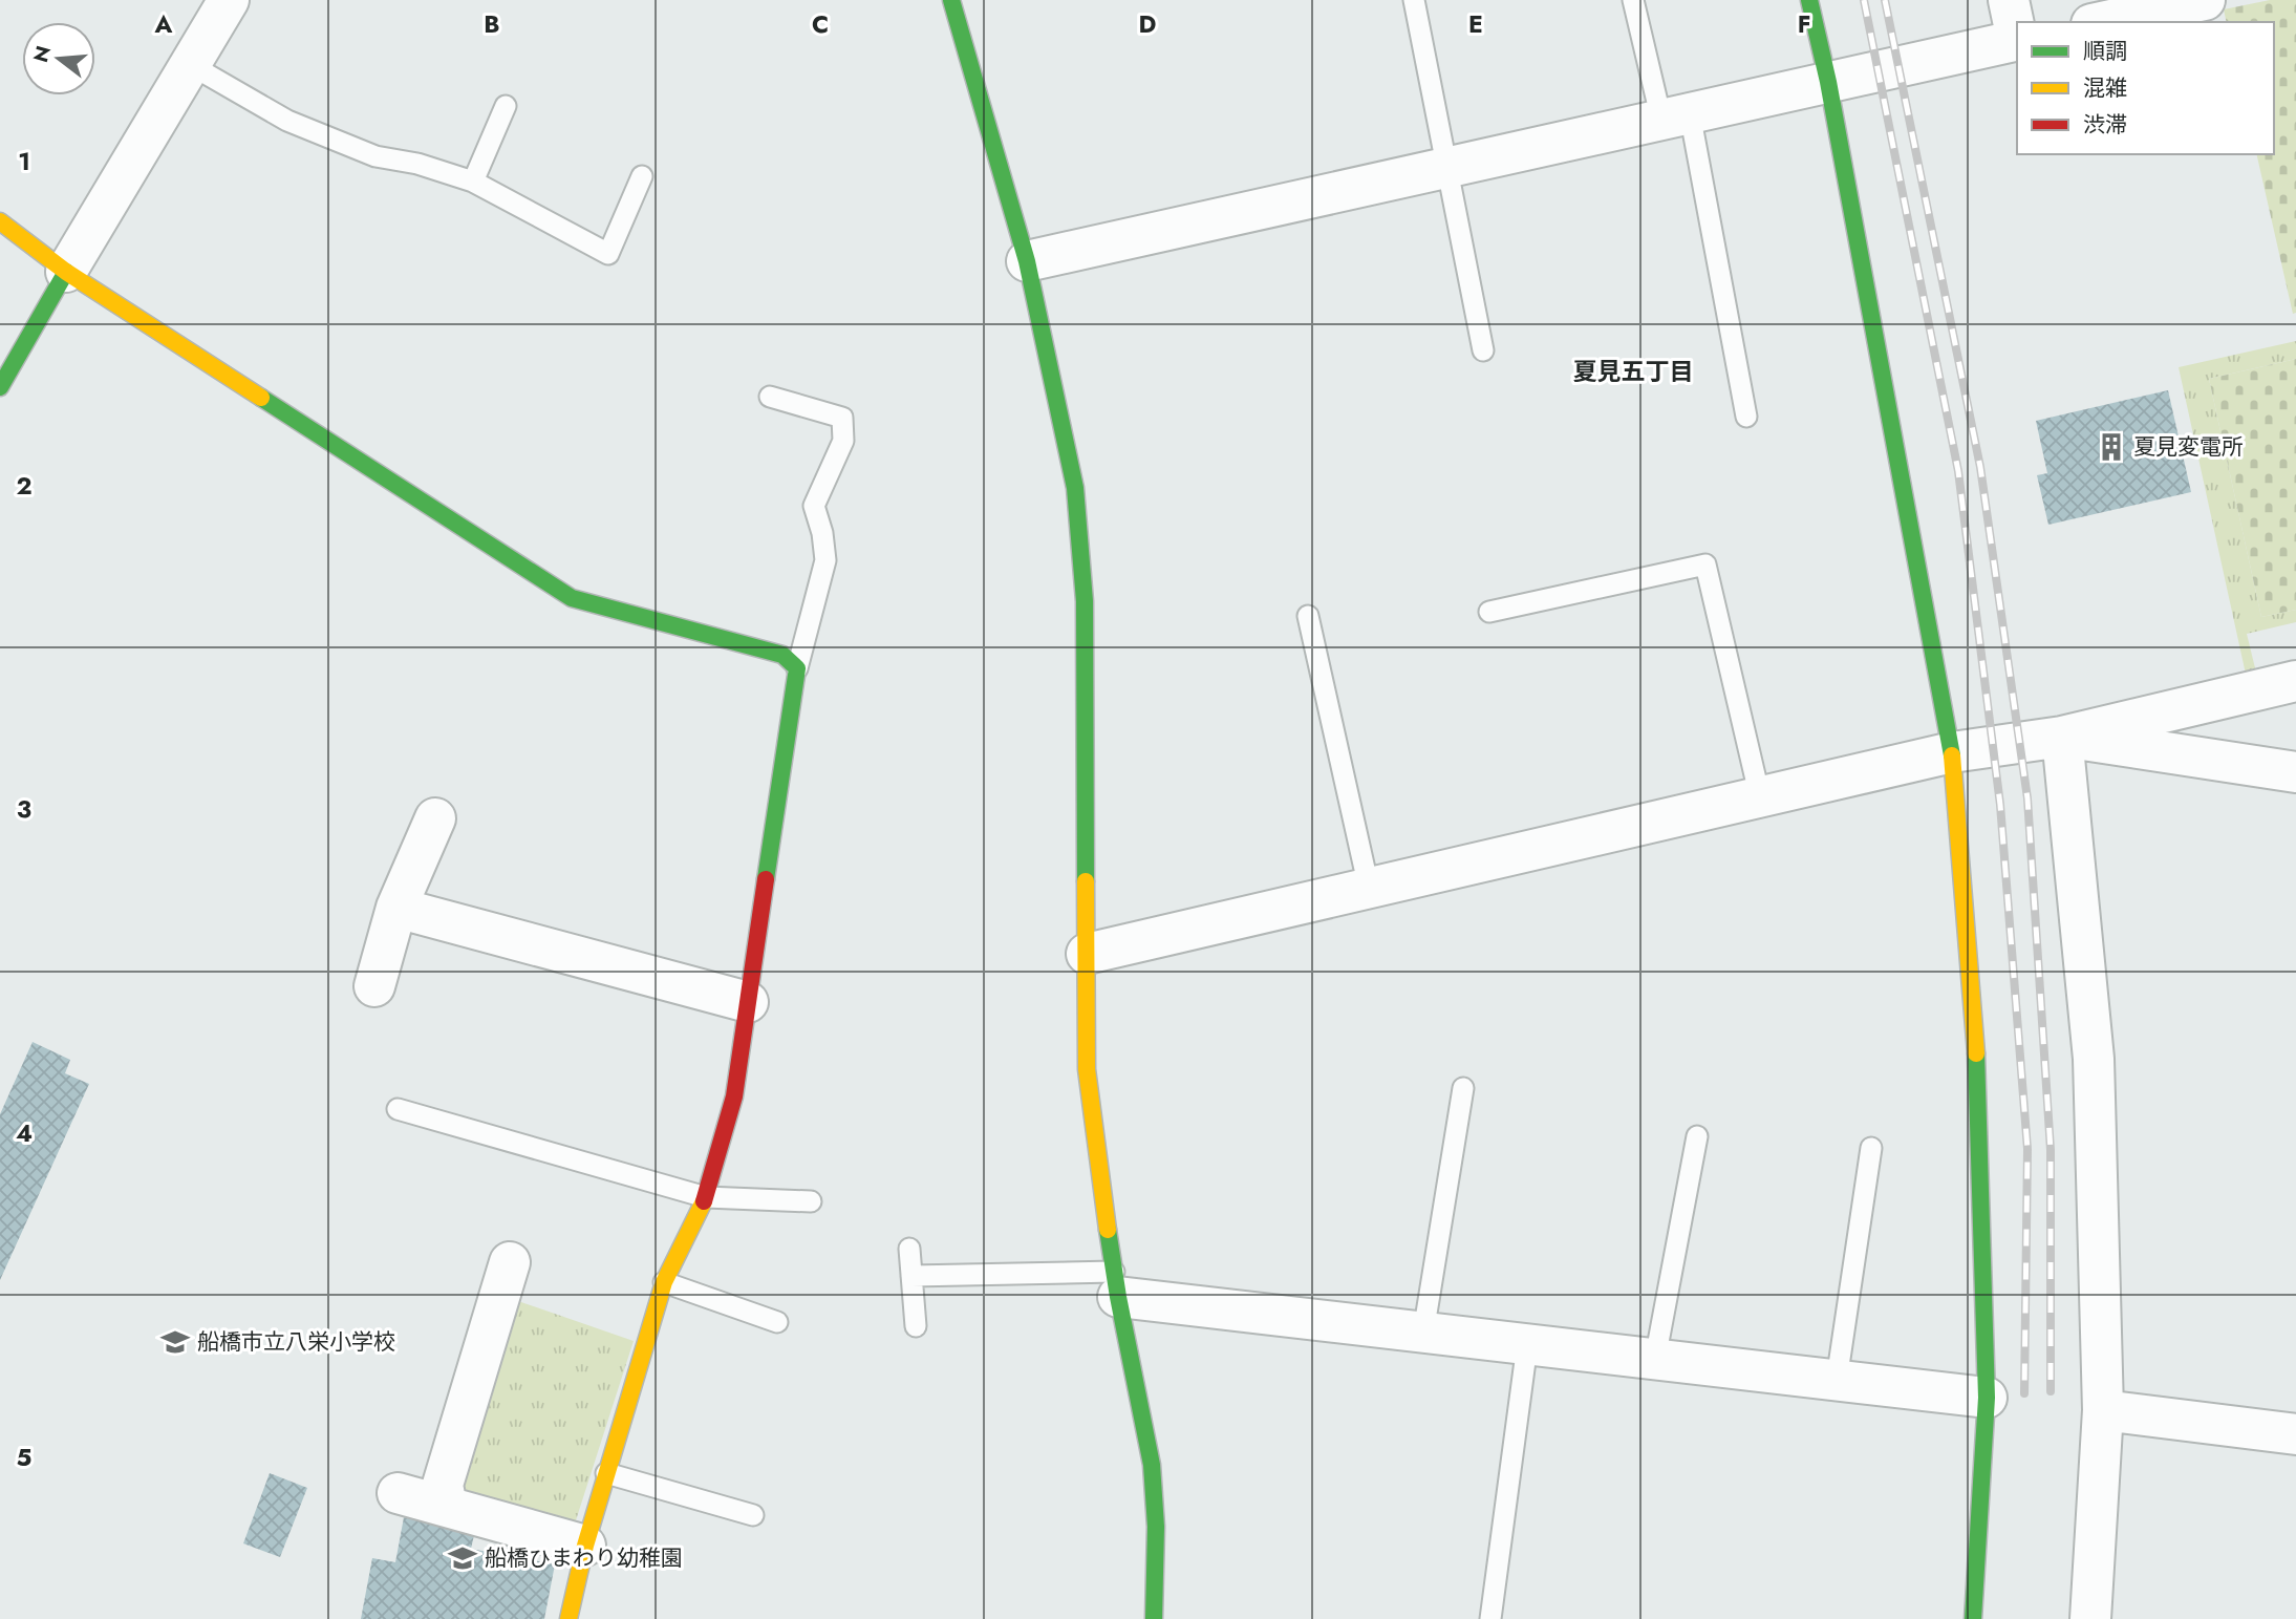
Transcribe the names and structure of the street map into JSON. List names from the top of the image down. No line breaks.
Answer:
{"districts":["夏見五丁目"],"places":{"building":["夏見変電所"],"school or university":["船橋市立八栄小学校","船橋ひまわり幼稚園"]},"legend":["順調","混雑","渋滞"],"north":"left","grid":{"columns":["A","B","C","D","E","F"],"rows":["1","2","3","4","5"]}}
